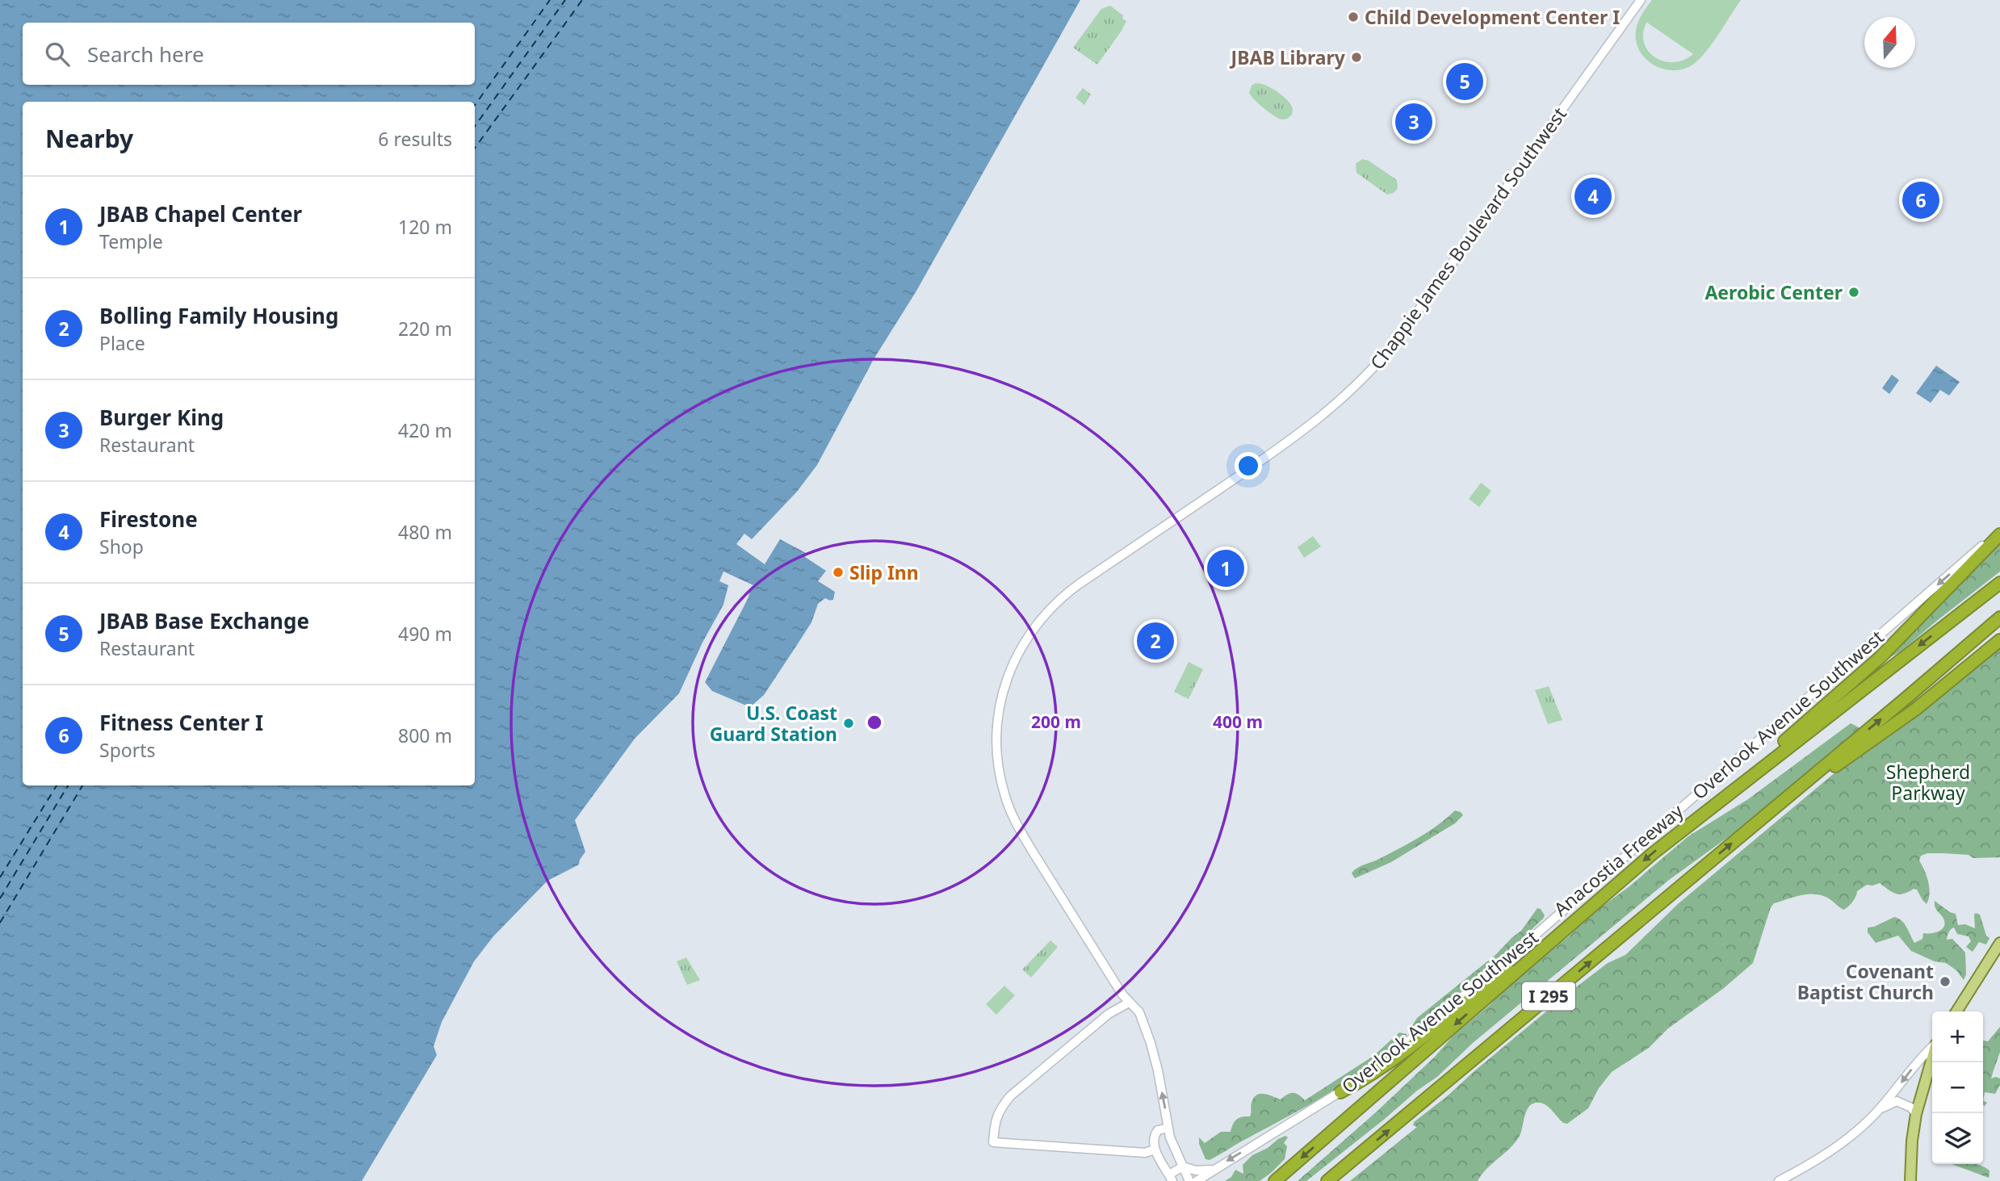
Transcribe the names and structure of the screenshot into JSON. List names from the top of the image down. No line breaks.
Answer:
{"streets":{"highway":["Anacostia Freeway","I 295"],"street":["Chappie James Boulevard Southwest","Overlook Avenue Southwest"]},"one_way":["Overlook Avenue Southwest"],"parks":["Shepherd Parkway"],"places":["Child Development Center I","JBAB Library","Aerobic Center","Slip Inn","U.S. Coast Guard Station","Covenant Baptist Church"],"north":"top","page":{"search":"Search here","pins":["5","3","4","6","1","2"],"heading":["Nearby","6 results"],"list":[{"mark":"1","name":"JBAB Chapel Center","note":"Temple","value":"120 m"},{"mark":"2","name":"Bolling Family Housing","note":"Place","value":"220 m"},{"mark":"3","name":"Burger King","note":"Restaurant","value":"420 m"},{"mark":"4","name":"Firestone","note":"Shop","value":"480 m"},{"mark":"5","name":"JBAB Base Exchange","note":"Restaurant","value":"490 m"},{"mark":"6","name":"Fitness Center I","note":"Sports","value":"800 m"}],"map_buttons":["+","−"]},"rings":["200 m","400 m"]}
